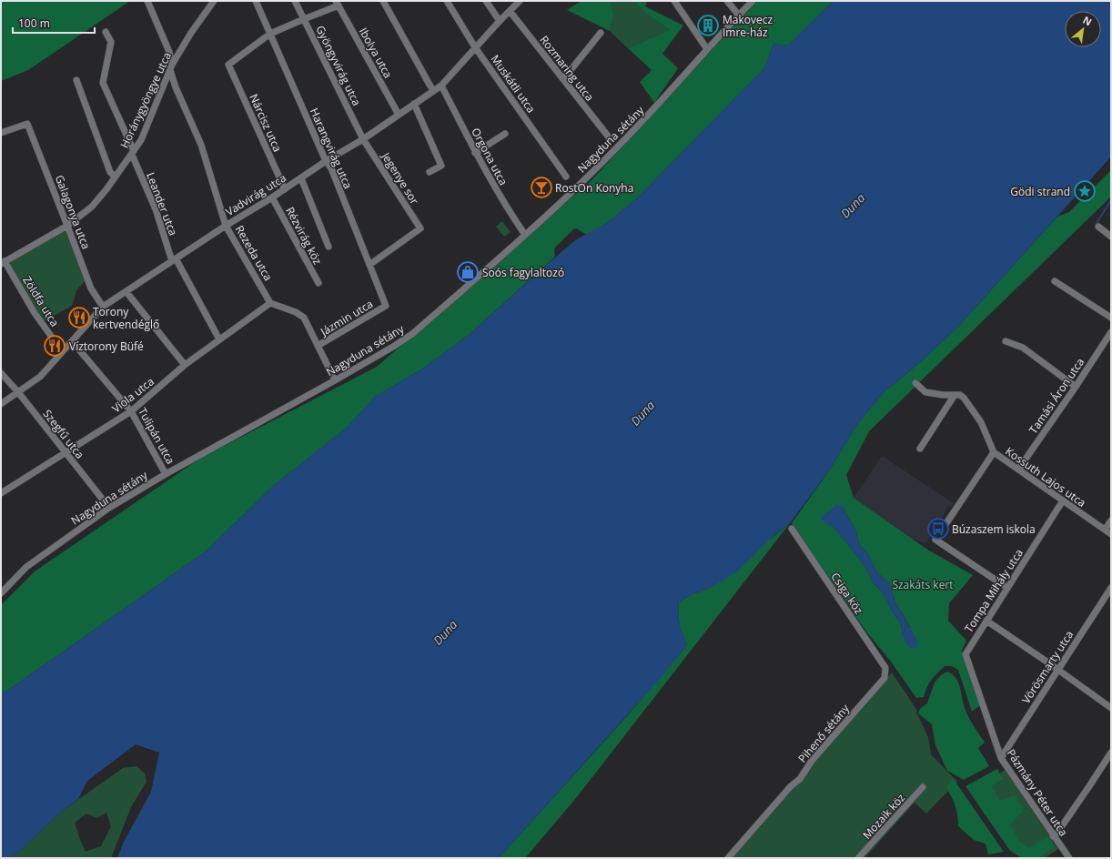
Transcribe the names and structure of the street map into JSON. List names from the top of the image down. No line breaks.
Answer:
{"streets":{"street":["Ibolya utca","Gyöngyvirág utca","Rozmaring utca","Muskátli utca","Horánygyöngye utca","Nárcisz utca","Nagyduna sétány","Harangvirág utca","Orgona utca","Jegenye sor","Vadvirág utca","Leander utca","Galagonya utca","Rézvirág köz","Rezeda utca","Zöldfa utca","Jázmin utca","Viola utca","Tamási Áron utca","Szegfű utca","Tulipán utca","Kossuth Lajos utca","Tompa Mihály utca","Csiga köz","Vörösmarty utca","Pihenő sétány","Pázmány Péter utca","Mozaik köz"]},"crossings":[["Ibolya utca","Vadvirág utca"],["Gyöngyvirág utca","Jegenye sor"],["Gyöngyvirág utca","Vadvirág utca"],["Rozmaring utca","Vadvirág utca"],["Muskátli utca","Vadvirág utca"],["Horánygyöngye utca","Leander utca"],["Horánygyöngye utca","Galagonya utca"],["Horánygyöngye utca","Rezeda utca"],["Horánygyöngye utca","Zöldfa utca"],["Nárcisz utca","Harangvirág utca"],["Nárcisz utca","Vadvirág utca"],["Nagyduna sétány","Orgona utca"],["Nagyduna sétány","Szegfű utca"],["Nagyduna sétány","Tulipán utca"],["Harangvirág utca","Jegenye sor"],["Harangvirág utca","Vadvirág utca"],["Harangvirág utca","Jázmin utca"],["Orgona utca","Vadvirág utca"],["Jegenye sor","Vadvirág utca"],["Vadvirág utca","Leander utca"],["Vadvirág utca","Galagonya utca"],["Vadvirág utca","Rézvirág köz"],["Vadvirág utca","Rezeda utca"],["Vadvirág utca","Zöldfa utca"],["Vadvirág utca","Szegfű utca"],["Vadvirág utca","Tulipán utca"],["Leander utca","Viola utca"],["Rezeda utca","Viola utca"],["Viola utca","Szegfű utca"],["Viola utca","Tulipán utca"],["Tamási Áron utca","Kossuth Lajos utca"],["Kossuth Lajos utca","Tompa Mihály utca"],["Tompa Mihály utca","Pázmány Péter utca"],["Csiga köz","Pihenő sétány"],["Vörösmarty utca","Pázmány Péter utca"]],"water":["Duna"],"parks":["Szakáts kert"],"places":{"building":["Makovecz Imre-ház"],"bar":["RostOn Konyha"],"place":["Gödi strand"],"shop":["Soós fagylaltozó"],"restaurant":["Torony kertvendéglő","Víztorony Büfé"],"bus stop":["Búzaszem iskola"]},"scale_bar":"100 m","north":"top right"}
